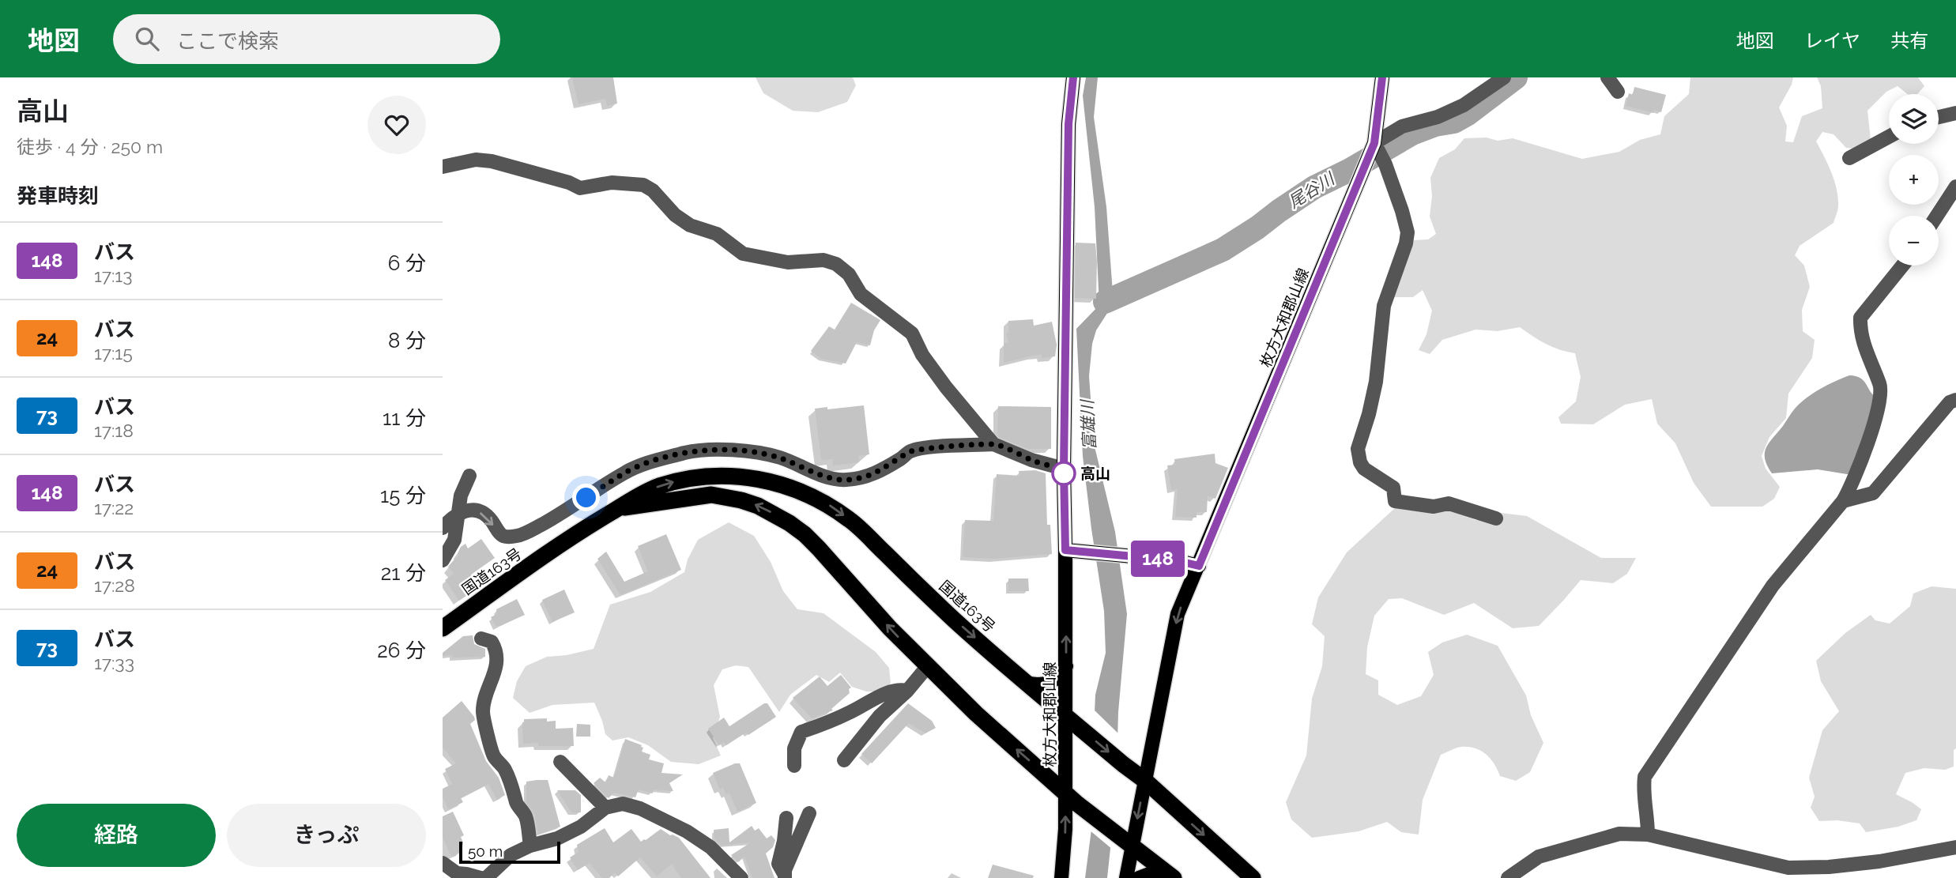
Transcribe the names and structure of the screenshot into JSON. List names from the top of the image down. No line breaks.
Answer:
{"streets":{"highway":["国道163号"],"main road":["枚方大和郡山線"]},"crossings":[["枚方大和郡山線","国道163号"]],"water":["尾谷川","富雄川"],"places":["高山"],"lines":["bus line 148"],"scale_bar":"50 m","page":{"header":"地図","search":"ここで検索","nav":["地図","レイヤ","共有"],"heading":[["高山","徒歩 · 4 分 · 250 m"],"発車時刻"],"on_map":"148","map_buttons":["+","−"],"list":[{"mark":"148","name":"バス","note":"17:13","value":"6 分"},{"mark":"24","name":"バス","note":"17:15","value":"8 分"},{"mark":"73","name":"バス","note":"17:18","value":"11 分"},{"mark":"148","name":"バス","note":"17:22","value":"15 分"},{"mark":"24","name":"バス","note":"17:28","value":"21 分"},{"mark":"73","name":"バス","note":"17:33","value":"26 分"}],"buttons":["経路","きっぷ"],"scale":"50 m"}}
